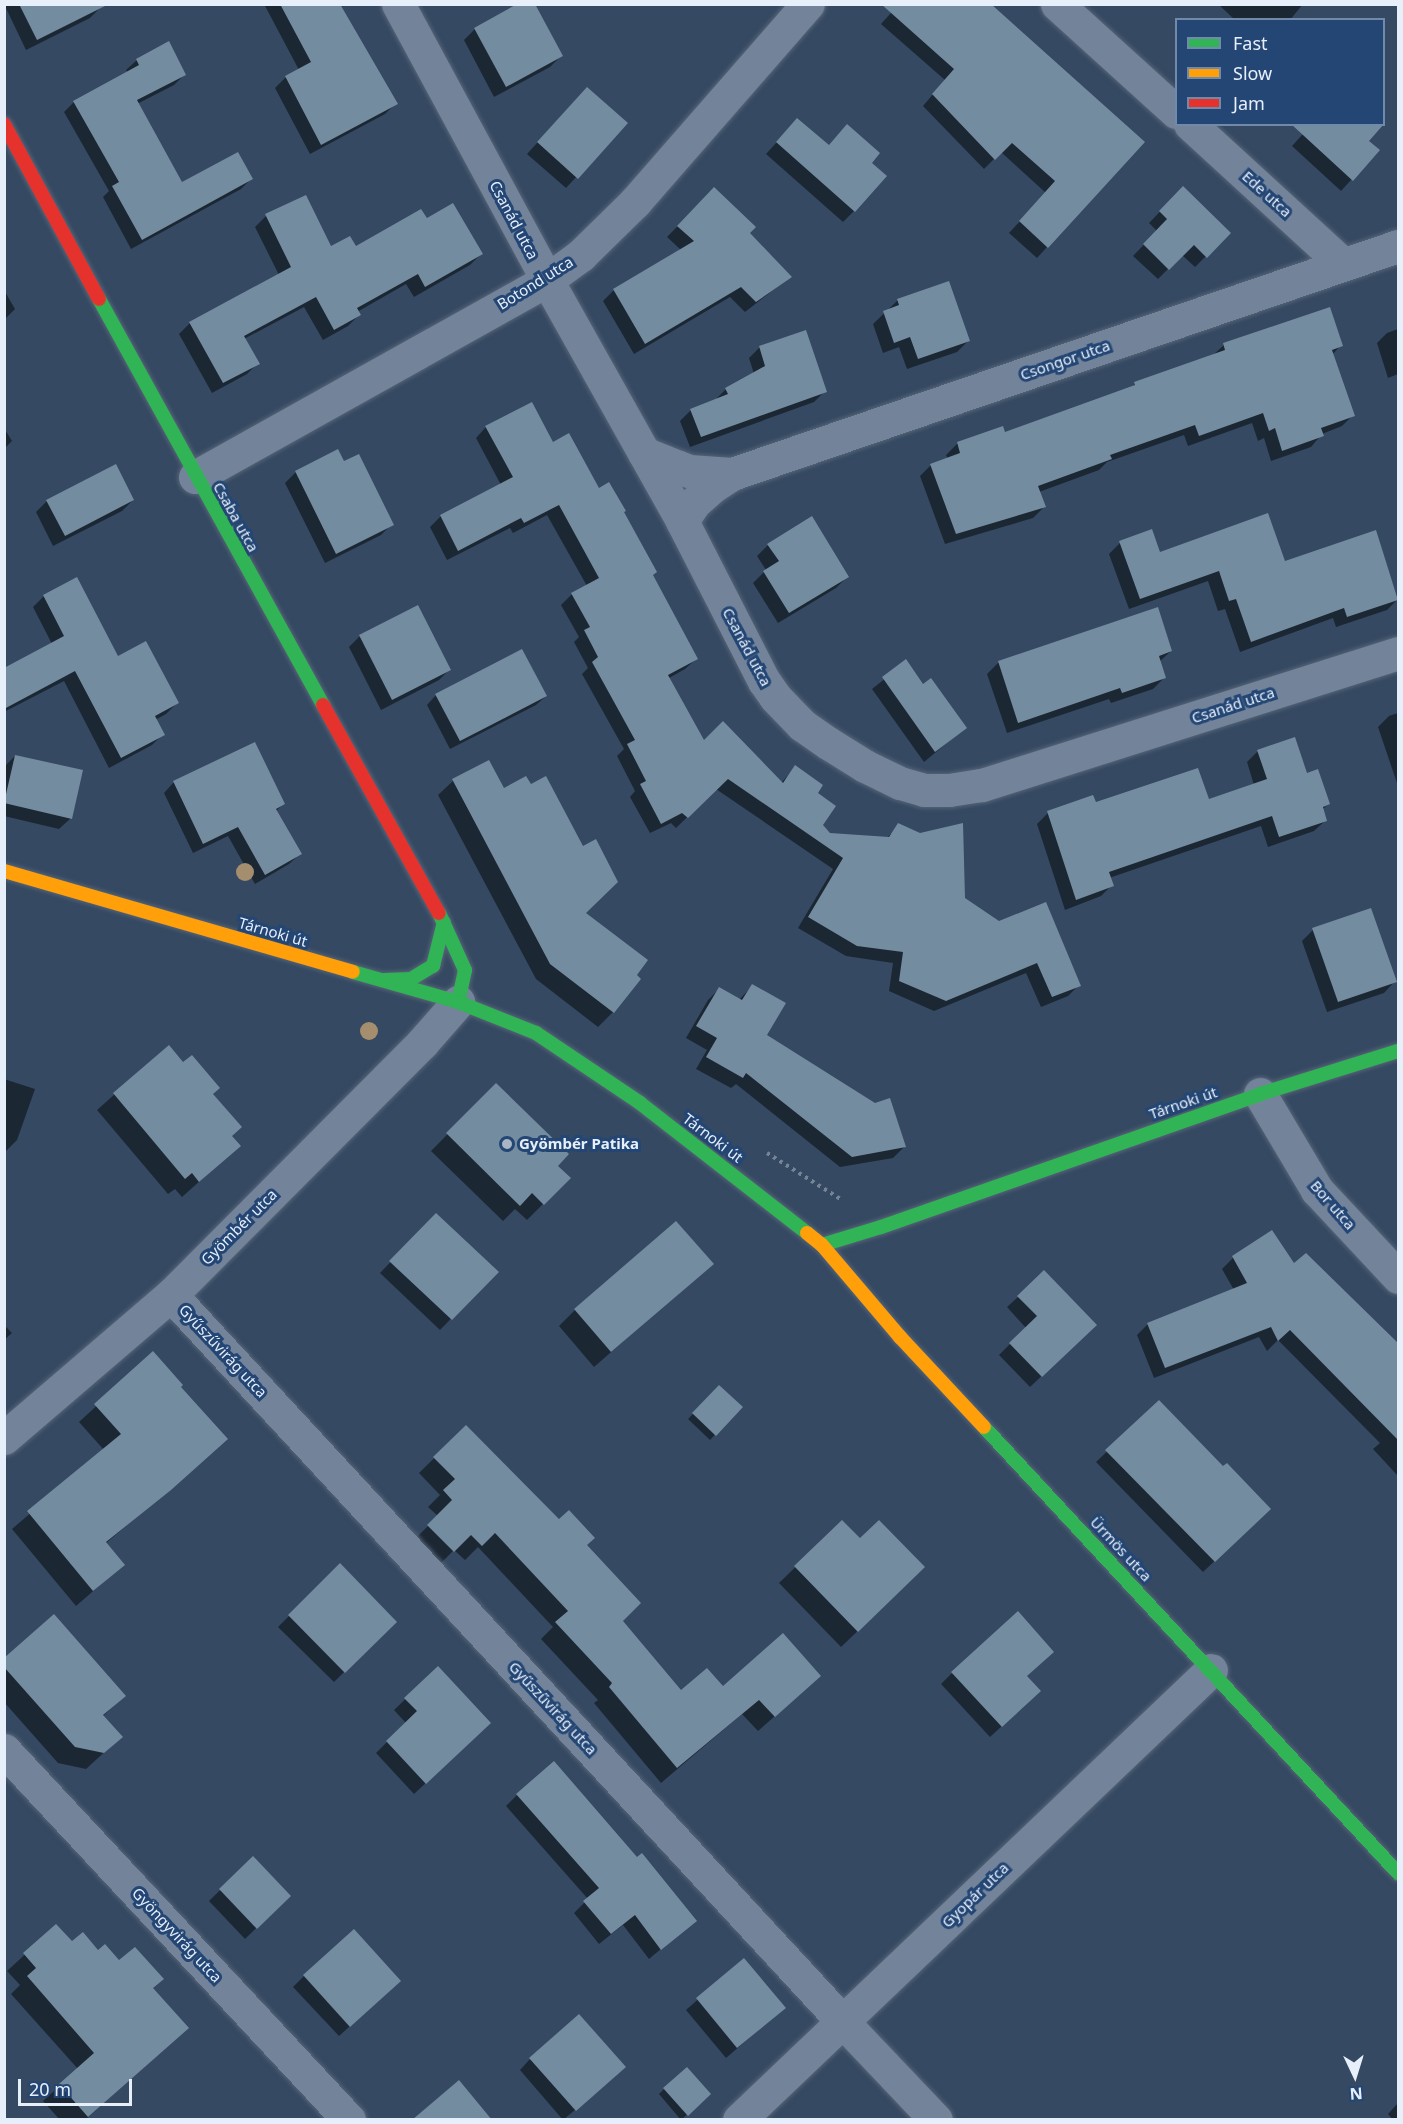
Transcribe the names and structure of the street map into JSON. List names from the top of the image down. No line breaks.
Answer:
{"streets":{"street":["Ede utca","Csanád utca","Botond utca","Csongor utca","Csaba utca","Tárnoki út","Bor utca","Gyömbér utca","Gyűszűvirág utca","Ürmös utca","Gyopár utca","Gyöngyvirág utca"]},"crossings":[["Ede utca","Csongor utca"],["Csanád utca","Botond utca"],["Csanád utca","Csongor utca"],["Botond utca","Csaba utca"],["Csaba utca","Tárnoki út"],["Csaba utca","Gyömbér utca"],["Tárnoki út","Bor utca"],["Tárnoki út","Gyömbér utca"],["Tárnoki út","Ürmös utca"],["Gyömbér utca","Gyűszűvirág utca"],["Gyűszűvirág utca","Gyopár utca"],["Ürmös utca","Gyopár utca"]],"places":["Gyömbér Patika"],"legend":["Fast","Slow","Jam"],"scale_bar":"20 m","north":"bottom"}
